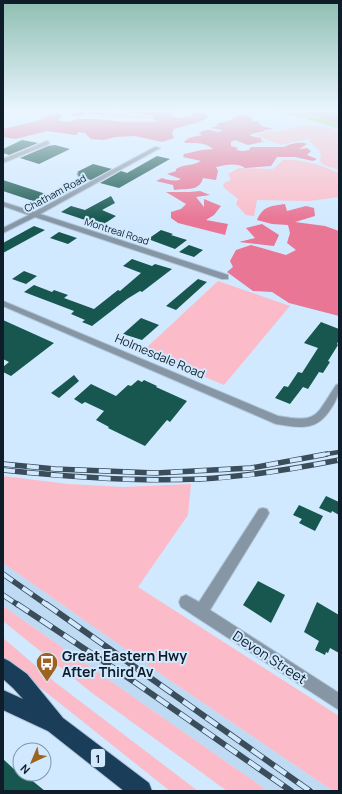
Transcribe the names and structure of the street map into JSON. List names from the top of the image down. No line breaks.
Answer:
{"streets":{"highway":["1"],"street":["Chatham Road","Montreal Road","Holmesdale Road","Devon Street"]},"crossings":[["Chatham Road","Montreal Road"]],"places":{"bus stop":["Great Eastern Hwy After Third Av"]},"north":"bottom left"}
